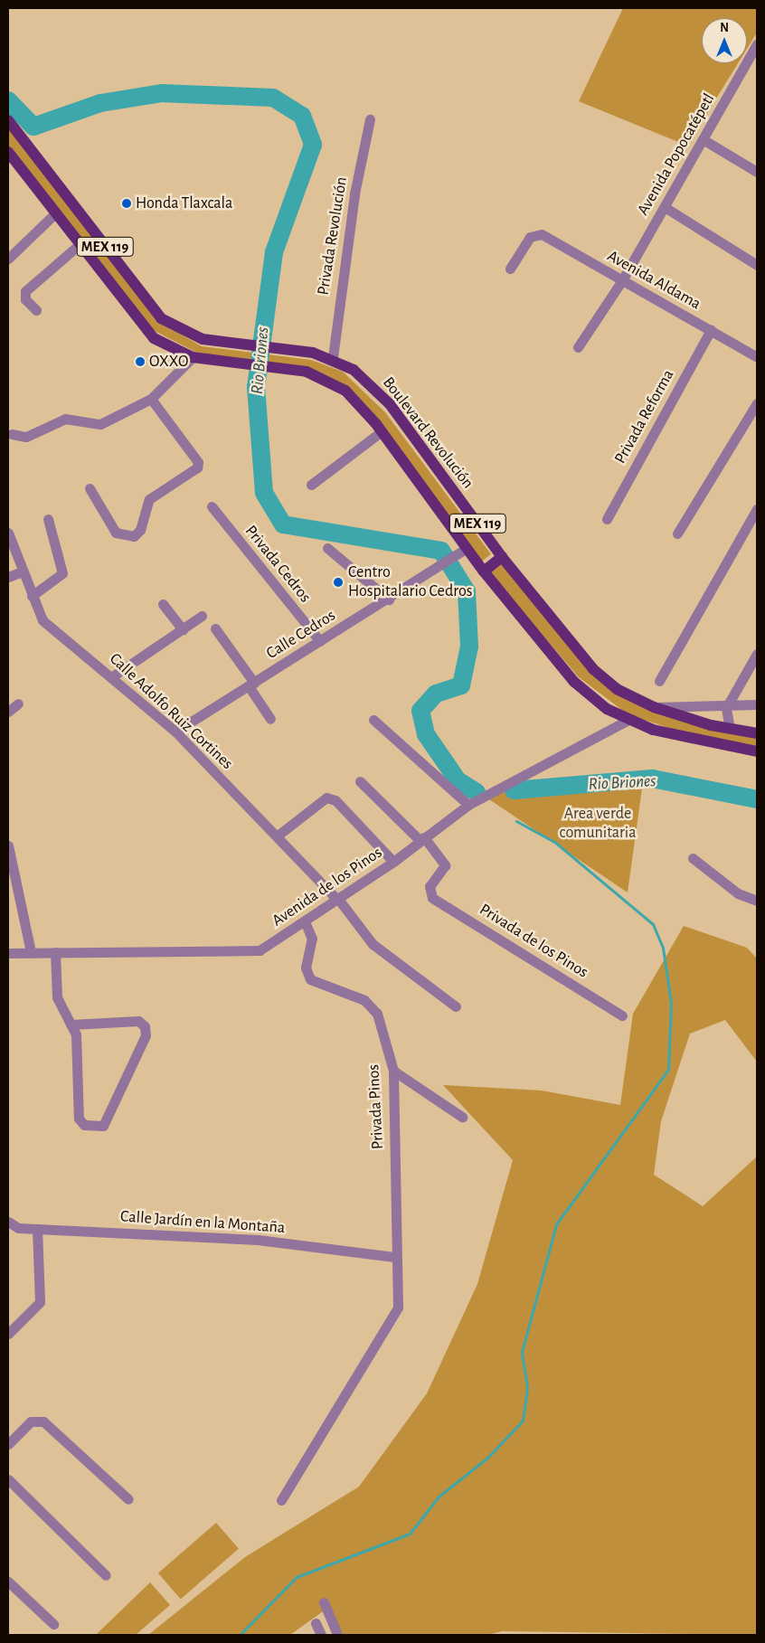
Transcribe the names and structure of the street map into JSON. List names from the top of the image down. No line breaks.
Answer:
{"streets":{"main road":["MEX 119","Boulevard Revolución"],"street":["Avenida Popocatépetl","Privada Revolución","Avenida Aldama","Privada Reforma","Privada Cedros","Calle Cedros","Calle Adolfo Ruiz Cortines","Avenida de los Pinos","Privada de los Pinos","Privada Pinos","Calle Jardín en la Montaña"]},"crossings":[["Avenida Popocatépetl","Avenida Aldama"],["Privada Revolución","Boulevard Revolución"],["MEX 119","Calle Cedros"],["MEX 119","Avenida de los Pinos"],["Avenida Aldama","Privada Reforma"],["Privada Cedros","Calle Cedros"],["Calle Cedros","Calle Adolfo Ruiz Cortines"],["Calle Adolfo Ruiz Cortines","Avenida de los Pinos"],["Avenida de los Pinos","Privada de los Pinos"],["Avenida de los Pinos","Privada Pinos"],["Privada Pinos","Calle Jardín en la Montaña"]],"water":["Rio Briones"],"parks":["Area verde comunitaria"],"places":["Honda Tlaxcala","OXXO","Centro Hospitalario Cedros"],"north":"top"}
